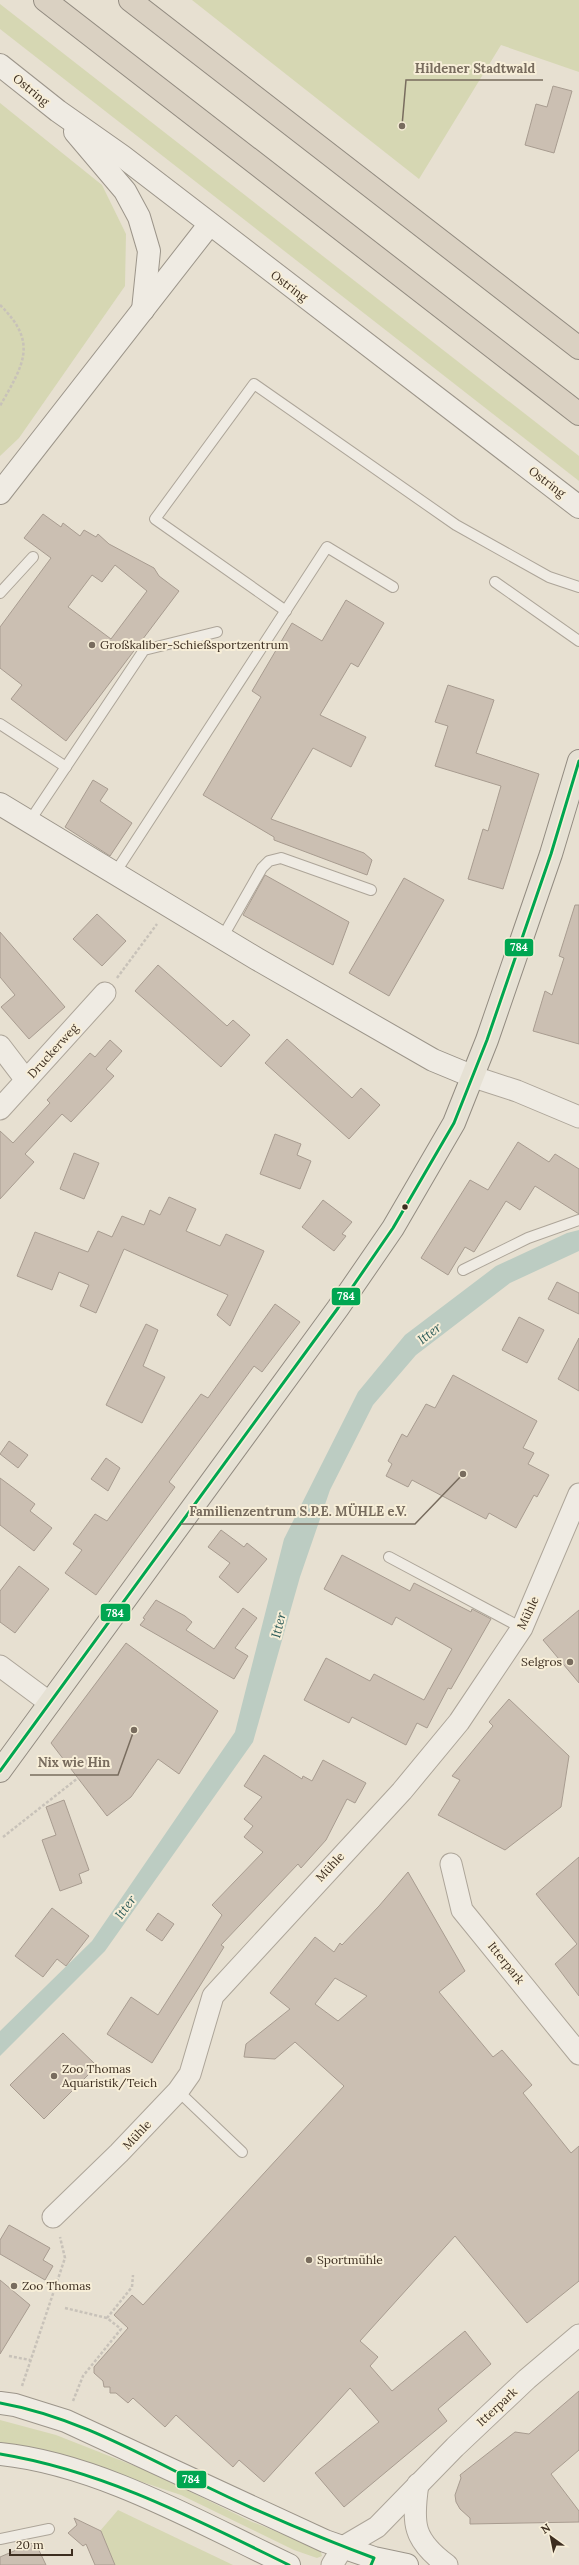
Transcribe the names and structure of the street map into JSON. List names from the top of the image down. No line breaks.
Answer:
{"streets":{"main road":["Ostring"],"street":["Druckerweg","Mühle","Itterpark"]},"water":["Itter"],"places":["Hildener Stadtwald","Großkaliber-Schießsportzentrum","Familienzentrum S.P.E. MÜHLE e.V.","Selgros","Nix wie Hin","Zoo Thomas Aquaristik/Teich","Sportmühle","Zoo Thomas"],"lines":["transit line 784"],"scale_bar":"20 m","north":"top left"}
